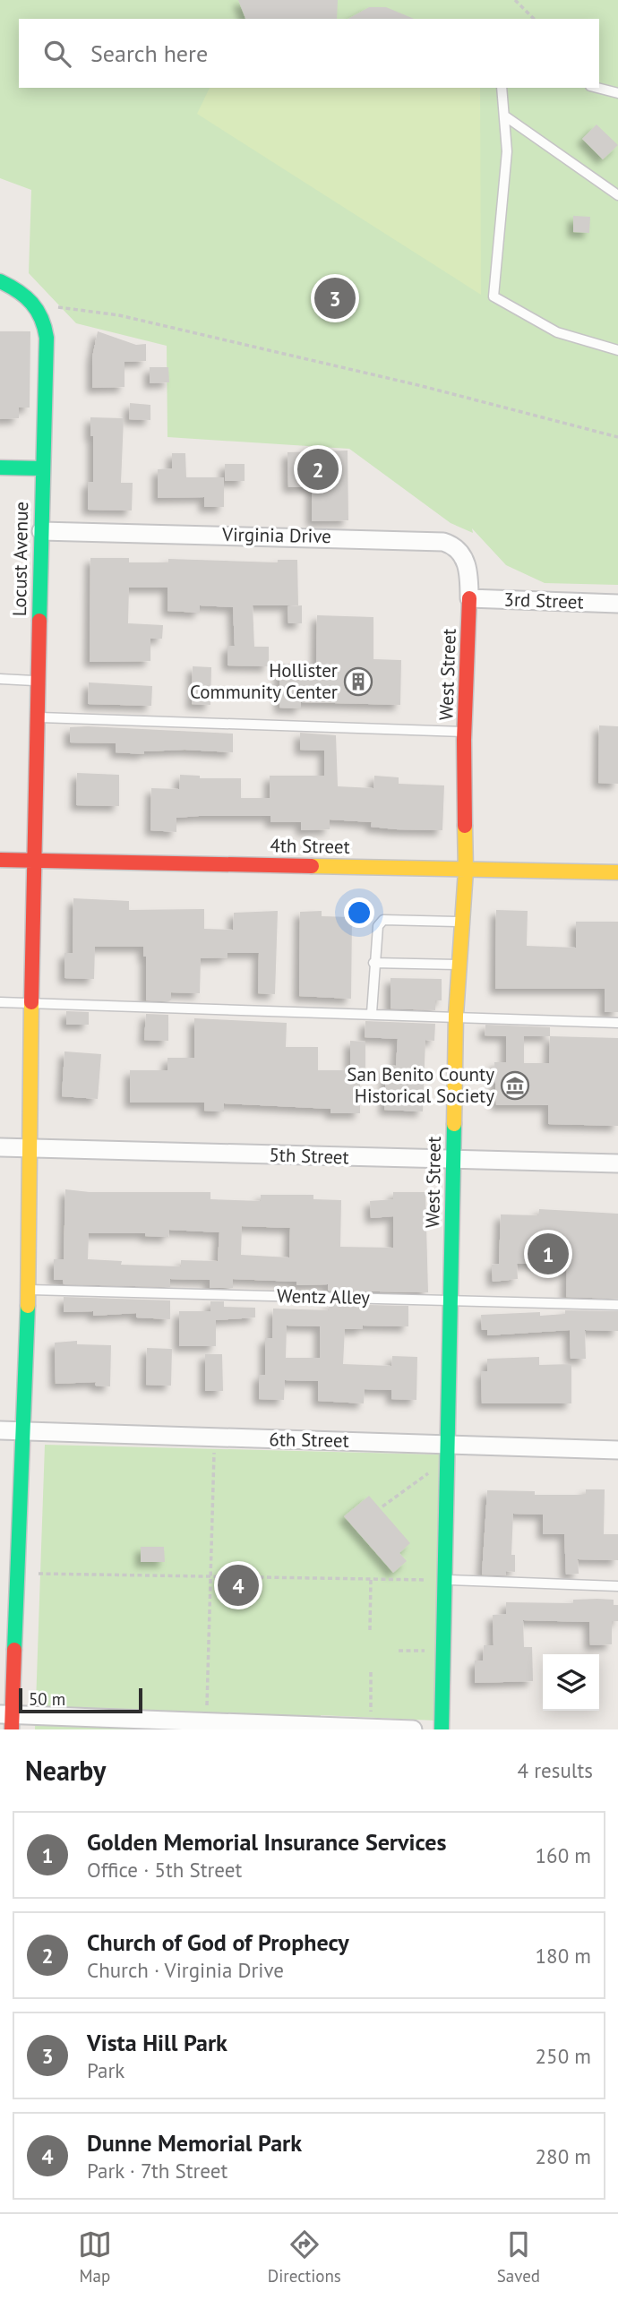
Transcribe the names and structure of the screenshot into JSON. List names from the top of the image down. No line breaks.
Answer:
{"streets":{"street":["Virginia Drive","Locust Avenue","3rd Street","West Street","4th Street","5th Street","6th Street"],"lane":["Wentz Alley"]},"crossings":[["Virginia Drive","Locust Avenue"],["Virginia Drive","3rd Street"],["Virginia Drive","West Street"],["Locust Avenue","4th Street"],["Locust Avenue","5th Street"],["Locust Avenue","Wentz Alley"],["Locust Avenue","6th Street"],["3rd Street","West Street"],["West Street","4th Street"],["West Street","5th Street"],["West Street","Wentz Alley"],["West Street","6th Street"]],"places":{"building":["Hollister Community Center"],"museum":["San Benito County Historical Society"]},"scale_bar":"50 m","page":{"search":"Search here","pins":["3","2","1","4"],"scale":"50 m","heading":["Nearby","4 results"],"list":[{"mark":"1","name":"Golden Memorial Insurance Services","note":"Office · 5th Street","value":"160 m"},{"mark":"2","name":"Church of God of Prophecy","note":"Church · Virginia Drive","value":"180 m"},{"mark":"3","name":"Vista Hill Park","note":"Park","value":"250 m"},{"mark":"4","name":"Dunne Memorial Park","note":"Park · 7th Street","value":"280 m"}],"nav":["Map","Directions","Saved"]}}
